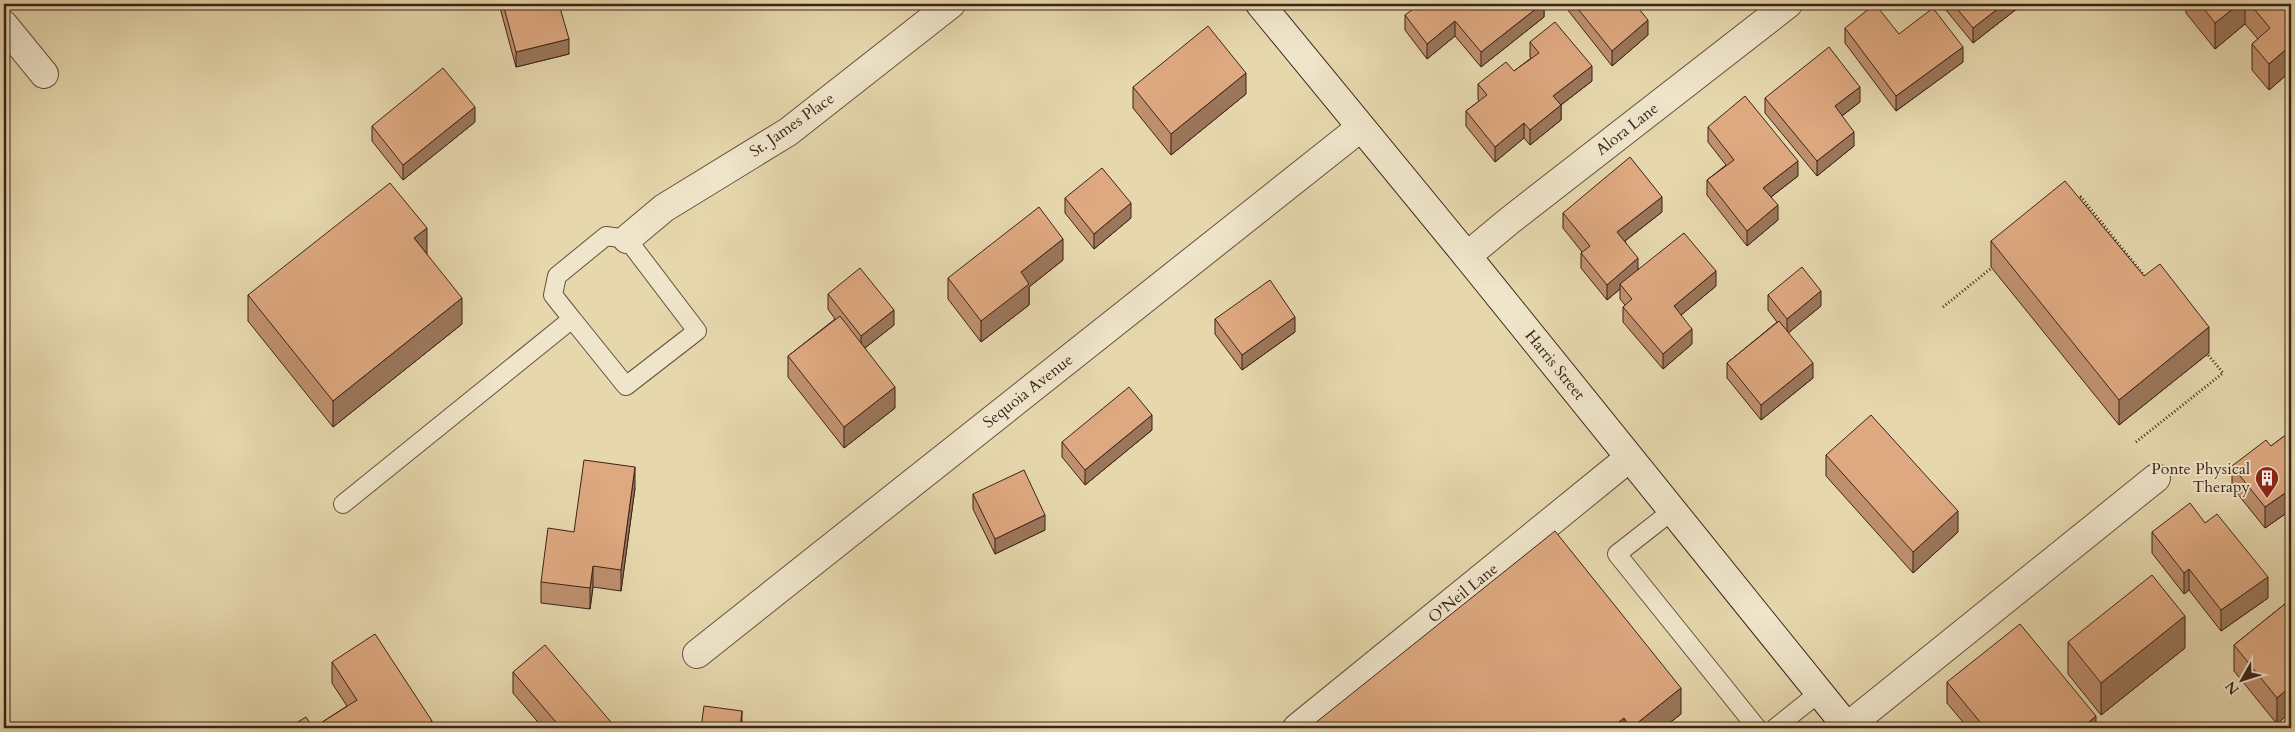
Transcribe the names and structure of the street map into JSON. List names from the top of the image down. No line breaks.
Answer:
{"streets":{"street":["St. James Place","Alora Lane","Harris Street","Sequoia Avenue","O'Neil Lane"]},"crossings":[["Alora Lane","Harris Street"],["Harris Street","Sequoia Avenue"],["Harris Street","O'Neil Lane"]],"places":{"building":["Ponte Physical Therapy"]},"north":"bottom left"}
